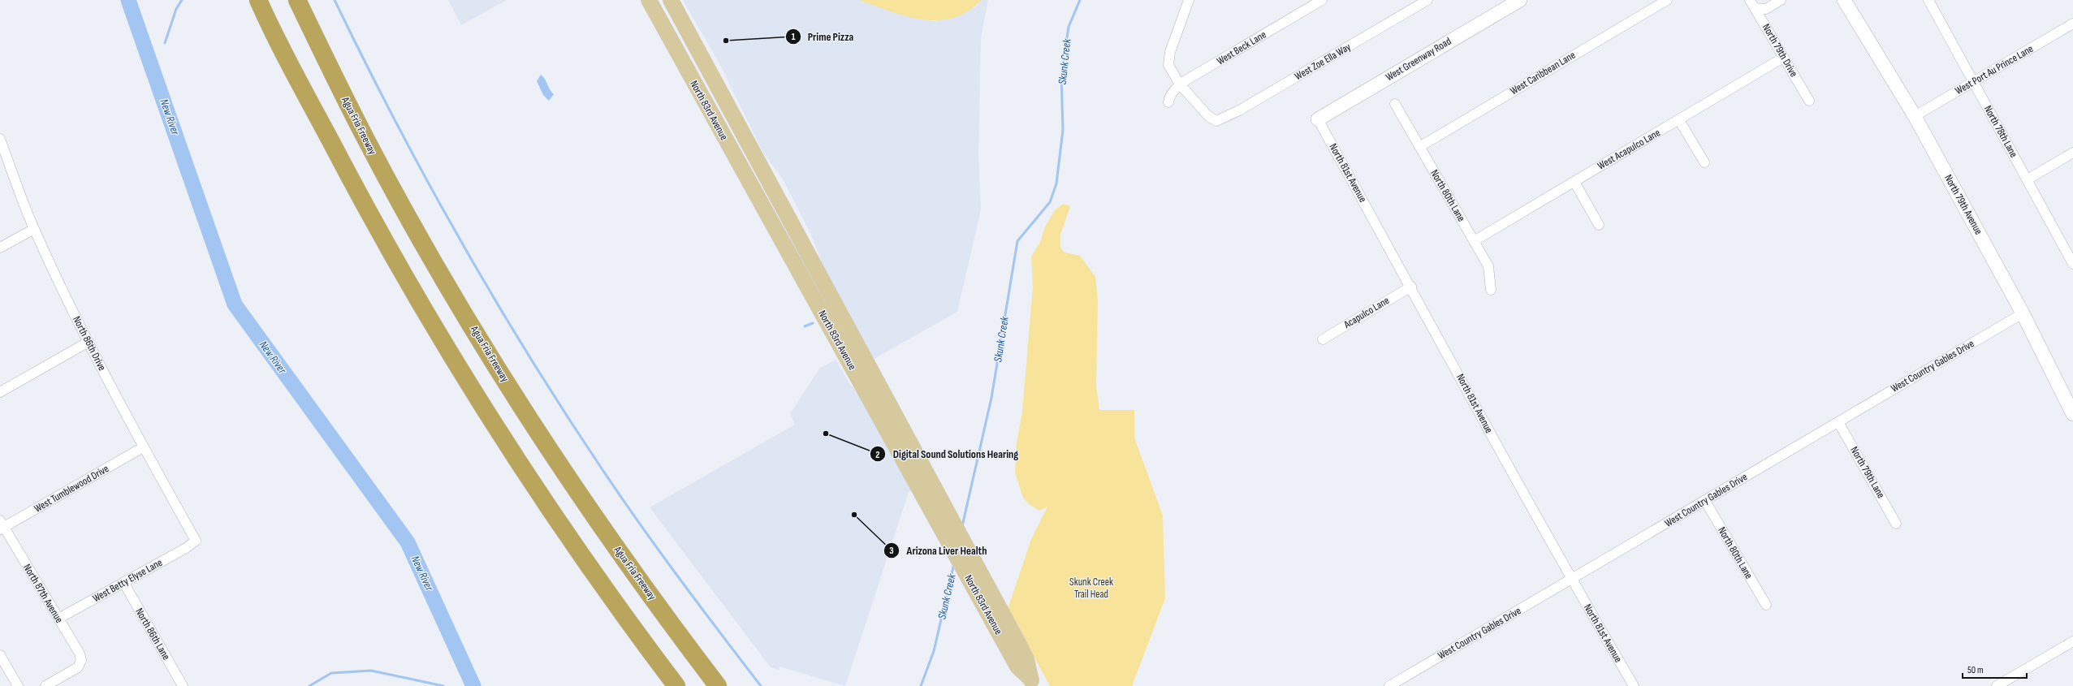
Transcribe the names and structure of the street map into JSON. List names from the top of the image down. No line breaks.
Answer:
{"streets":{"highway":["Agua Fria Freeway"],"main road":["North 83rd Avenue"],"street":["West Beck Lane","North 79th Drive","West Greenway Road","West Zoe Ella Way","West Port Au Prince Lane","West Caribbean Lane","North 78th Lane","West Acapulco Lane","North 81st Avenue","North 80th Lane","North 79th Avenue","Acapulco Lane","North 86th Drive","West Country Gables Drive","North 79th Lane","West Tumblewood Drive","West Betty Elyse Lane","North 87th Avenue","North 86th Lane"]},"crossings":[["West Beck Lane","West Zoe Ella Way"],["North 79th Drive","West Acapulco Lane"],["West Greenway Road","North 81st Avenue"],["West Port Au Prince Lane","North 78th Lane"],["West Port Au Prince Lane","North 79th Avenue"],["West Caribbean Lane","North 80th Lane"],["West Acapulco Lane","North 80th Lane"],["North 81st Avenue","Acapulco Lane"],["North 81st Avenue","West Country Gables Drive"],["North 80th Lane","West Country Gables Drive"],["North 79th Avenue","West Country Gables Drive"],["North 86th Drive","West Tumblewood Drive"],["North 86th Drive","West Betty Elyse Lane"],["West Country Gables Drive","North 79th Lane"],["West Tumblewood Drive","North 87th Avenue"],["West Betty Elyse Lane","North 87th Avenue"],["West Betty Elyse Lane","North 86th Lane"]],"water":["Skunk Creek","New River"],"parks":["Skunk Creek Trail Head"],"places":["Prime Pizza","Digital Sound Solutions Hearing","Arizona Liver Health"],"scale_bar":"50 m"}
